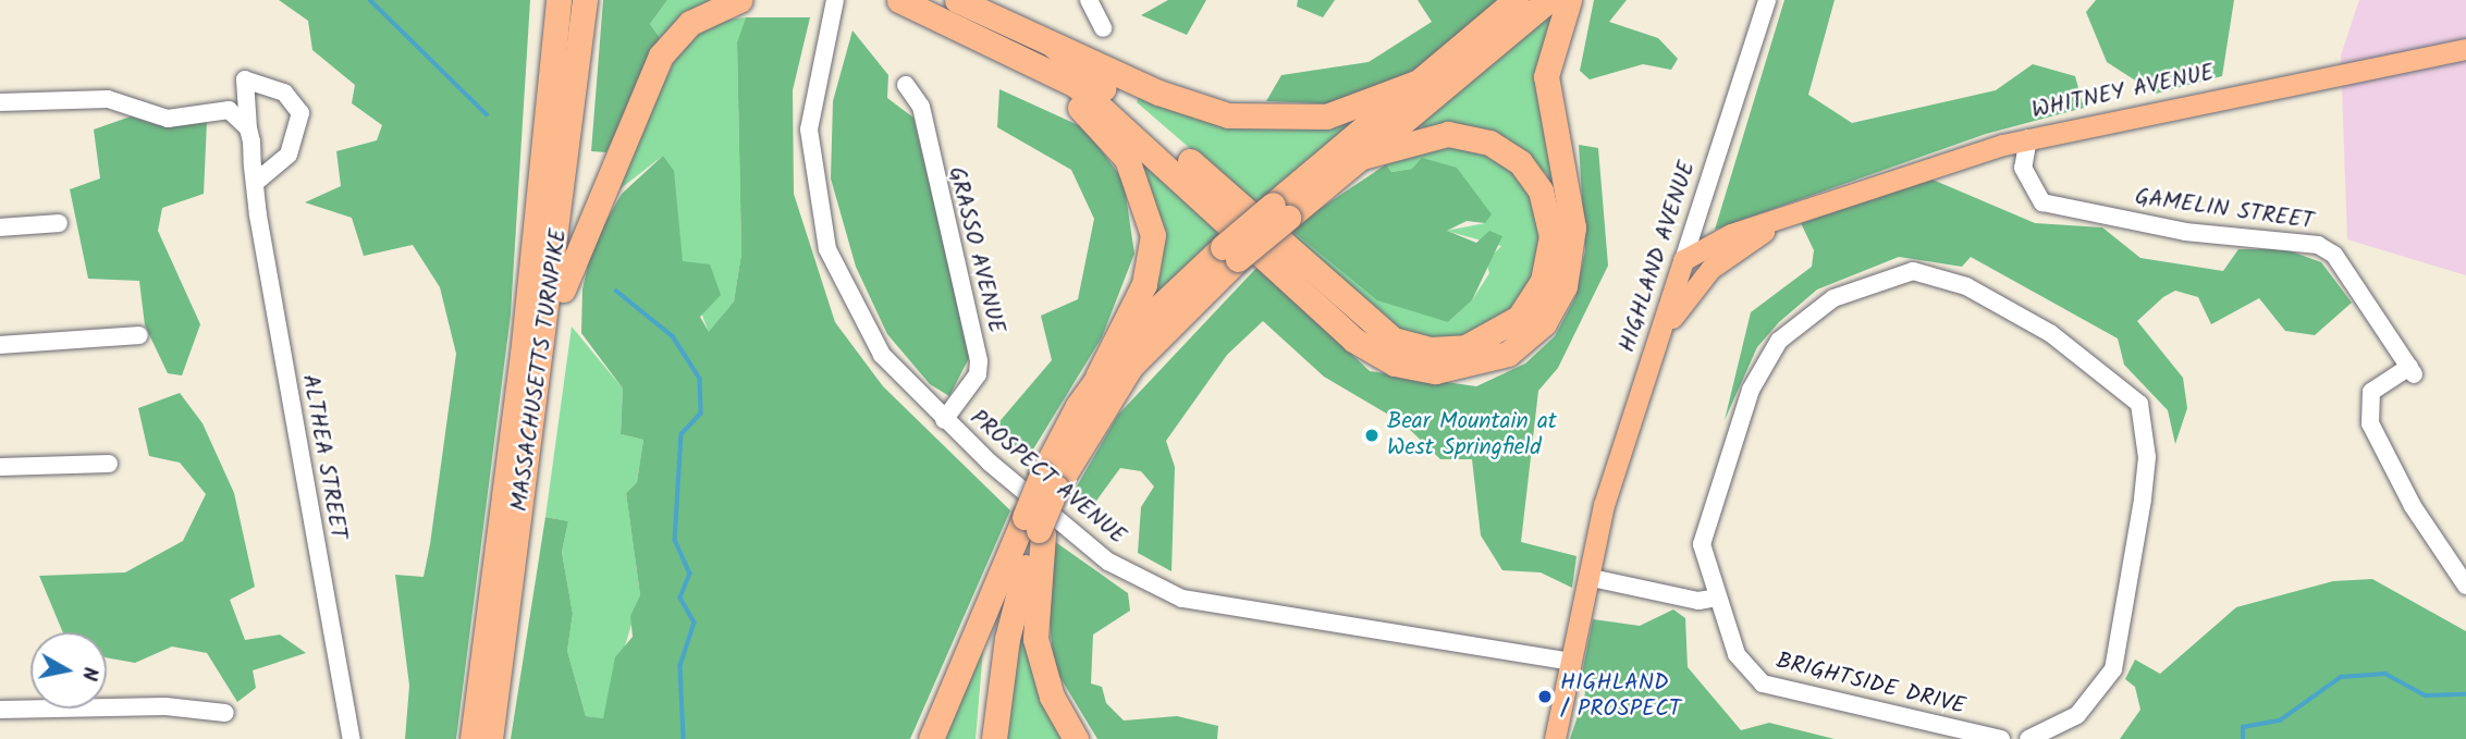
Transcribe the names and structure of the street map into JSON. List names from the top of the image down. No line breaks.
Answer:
{"streets":{"highway":["MASSACHUSETTS TURNPIKE"],"main road":["WHITNEY AVENUE","HIGHLAND AVENUE"],"street":["GAMELIN STREET","GRASSO AVENUE","ALTHEA STREET","PROSPECT AVENUE","BRIGHTSIDE DRIVE"]},"crossings":[["WHITNEY AVENUE","GAMELIN STREET"],["WHITNEY AVENUE","HIGHLAND AVENUE"],["GRASSO AVENUE","PROSPECT AVENUE"],["HIGHLAND AVENUE","PROSPECT AVENUE"]],"places":["Bear Mountain at West Springfield","HIGHLAND / PROSPECT"],"north":"right"}
